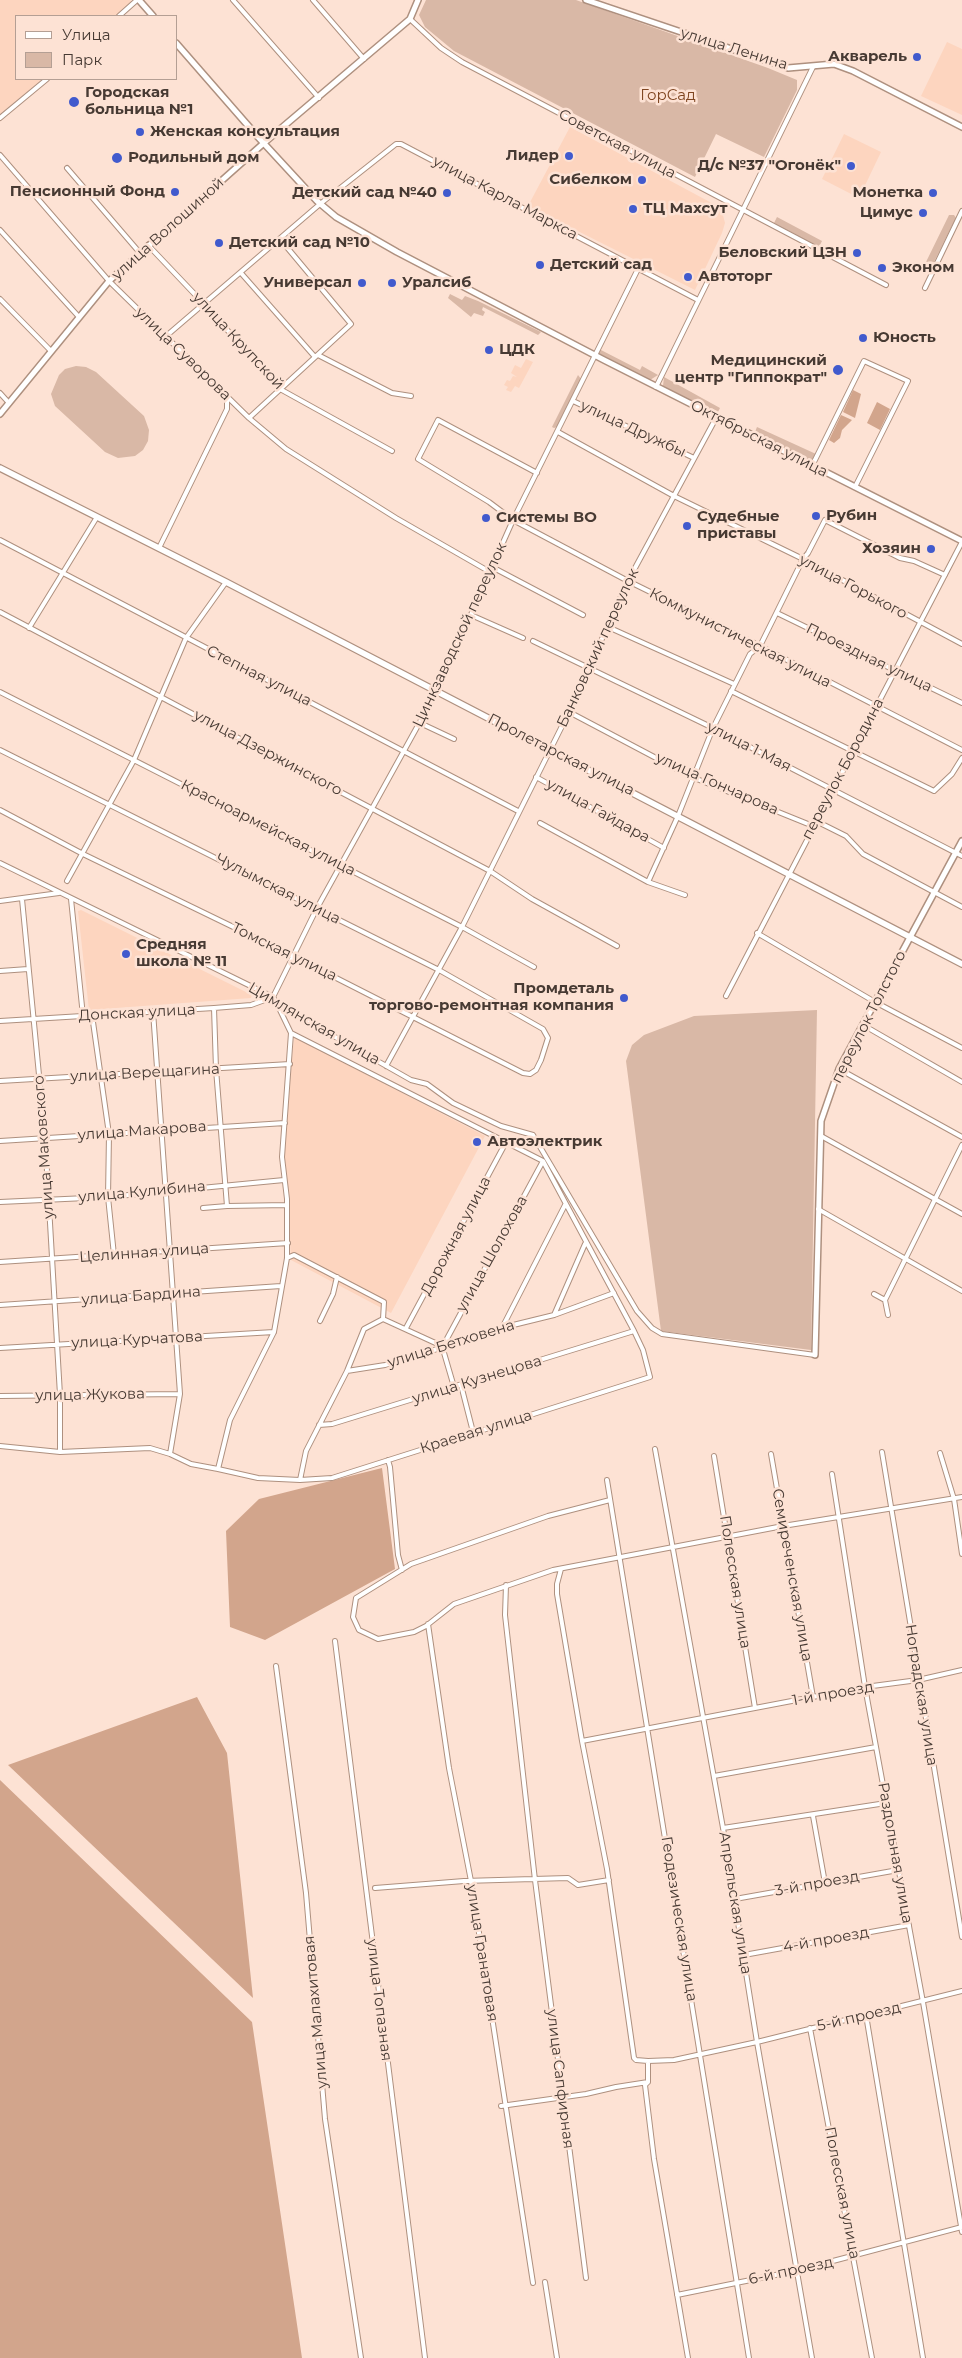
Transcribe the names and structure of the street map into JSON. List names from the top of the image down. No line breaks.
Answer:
{"streets":{"main road":["Пролетарская улица"],"street":["улица Ленина","Советская улица","улица Карла Маркса","улица Волошиной","улица Крупской","улица Суворова","улица Дружбы","Октябрьская улица","улица Горького","Цинкзаводской переулок","Коммунистическая улица","Банковский переулок","Проездная улица","Степная улица","улица 1 Мая","улица Дзержинского","переулок Бородина","улица Гончарова","улица Гайдара","Красноармейская улица","Чулымская улица","Томская улица","Донская улица","переулок Толстого","Цимлянская улица","улица Верещагина","улица Макарова","улица Маковского","улица Кулибина","Дорожная улица","Целинная улица","улица Шолохова","улица Бардина","улица Курчатова","улица Бетховена","улица Кузнецова","улица Жукова","Краевая улица","Семиреченская улица","Полесская улица","1-й проезд","Ноградская улица","Раздольная улица","3-й проезд","Апрельская улица","Геодезическая улица","4-й проезд","улица Гранатовая","улица Топазная","улица Малахитовая","5-й проезд","улица Сапфирная","6-й проезд"]},"crossings":[["Советская улица","улица Волошиной"],["улица Карла Маркса","Октябрьская улица"],["улица Карла Маркса","Цинкзаводской переулок"],["улица Волошиной","улица Крупской"],["улица Волошиной","улица Суворова"],["улица Волошиной","Октябрьская улица"],["улица Суворова","Цинкзаводской переулок"],["улица Дружбы","Цинкзаводской переулок"],["улица Дружбы","Банковский переулок"],["Октябрьская улица","Цинкзаводской переулок"],["Октябрьская улица","Банковский переулок"],["Октябрьская улица","переулок Бородина"],["улица Горького","Цинкзаводской переулок"],["улица Горького","Банковский переулок"],["улица Горького","переулок Бородина"],["Цинкзаводской переулок","Коммунистическая улица"],["Цинкзаводской переулок","Степная улица"],["Цинкзаводской переулок","улица Дзержинского"],["Цинкзаводской переулок","Пролетарская улица"],["Цинкзаводской переулок","Красноармейская улица"],["Цинкзаводской переулок","Чулымская улица"],["Цинкзаводской переулок","Томская улица"],["Цинкзаводской переулок","Донская улица"],["Цинкзаводской переулок","Цимлянская улица"],["Коммунистическая улица","Банковский переулок"],["Коммунистическая улица","переулок Бородина"],["Банковский переулок","Степная улица"],["Банковский переулок","улица 1 Мая"],["Банковский переулок","улица Дзержинского"],["Банковский переулок","Пролетарская улица"],["Банковский переулок","улица Гончарова"],["Банковский переулок","улица Гайдара"],["Банковский переулок","Красноармейская улица"],["Банковский переулок","Чулымская улица"],["Банковский переулок","Томская улица"],["Банковский переулок","Цимлянская улица"],["Проездная улица","переулок Бородина"],["улица 1 Мая","переулок Бородина"],["улица 1 Мая","переулок Толстого"],["Пролетарская улица","переулок Бородина"],["Пролетарская улица","переулок Толстого"],["переулок Бородина","улица Гончарова"],["Чулымская улица","Томская улица"],["Донская улица","Цимлянская улица"],["Донская улица","улица Маковского"],["переулок Толстого","Цимлянская улица"],["улица Верещагина","улица Маковского"],["улица Макарова","улица Маковского"],["улица Маковского","улица Кулибина"],["улица Маковского","Целинная улица"],["улица Маковского","улица Бардина"],["улица Маковского","улица Курчатова"],["улица Маковского","улица Жукова"],["улица Маковского","Краевая улица"],["улица Шолохова","улица Бетховена"],["улица Кузнецова","Краевая улица"],["Семиреченская улица","1-й проезд"],["Полесская улица","1-й проезд"],["Полесская улица","5-й проезд"],["Полесская улица","6-й проезд"],["1-й проезд","Ноградская улица"],["1-й проезд","Раздольная улица"],["1-й проезд","Апрельская улица"],["1-й проезд","Геодезическая улица"],["Раздольная улица","3-й проезд"],["Раздольная улица","4-й проезд"],["Раздольная улица","5-й проезд"],["Раздольная улица","6-й проезд"],["3-й проезд","Апрельская улица"],["Апрельская улица","4-й проезд"],["Апрельская улица","5-й проезд"],["Апрельская улица","6-й проезд"],["Геодезическая улица","5-й проезд"],["Геодезическая улица","6-й проезд"]],"parks":["ГорСад"],"places":["Акварель","Городская больница №1","Женская консультация","Лидер","Родильный дом","Д/с №37 \"Огонёк\"","Сибелком","Пенсионный Фонд","Детский сад №40","Монетка","ТЦ Махсут","Цимус","Детский сад №10","Беловский ЦЗН","Детский сад","Эконом","Автоторг","Универсал","Уралсиб","Юность","ЦДК","Медицинский центр \"Гиппократ\"","Рубин","Системы ВО","Судебные приставы","Хозяин","Средняя школа № 11","Промдеталь торгово-ремонтная компания","Автоэлектрик"],"legend":["Улица","Парк"]}
